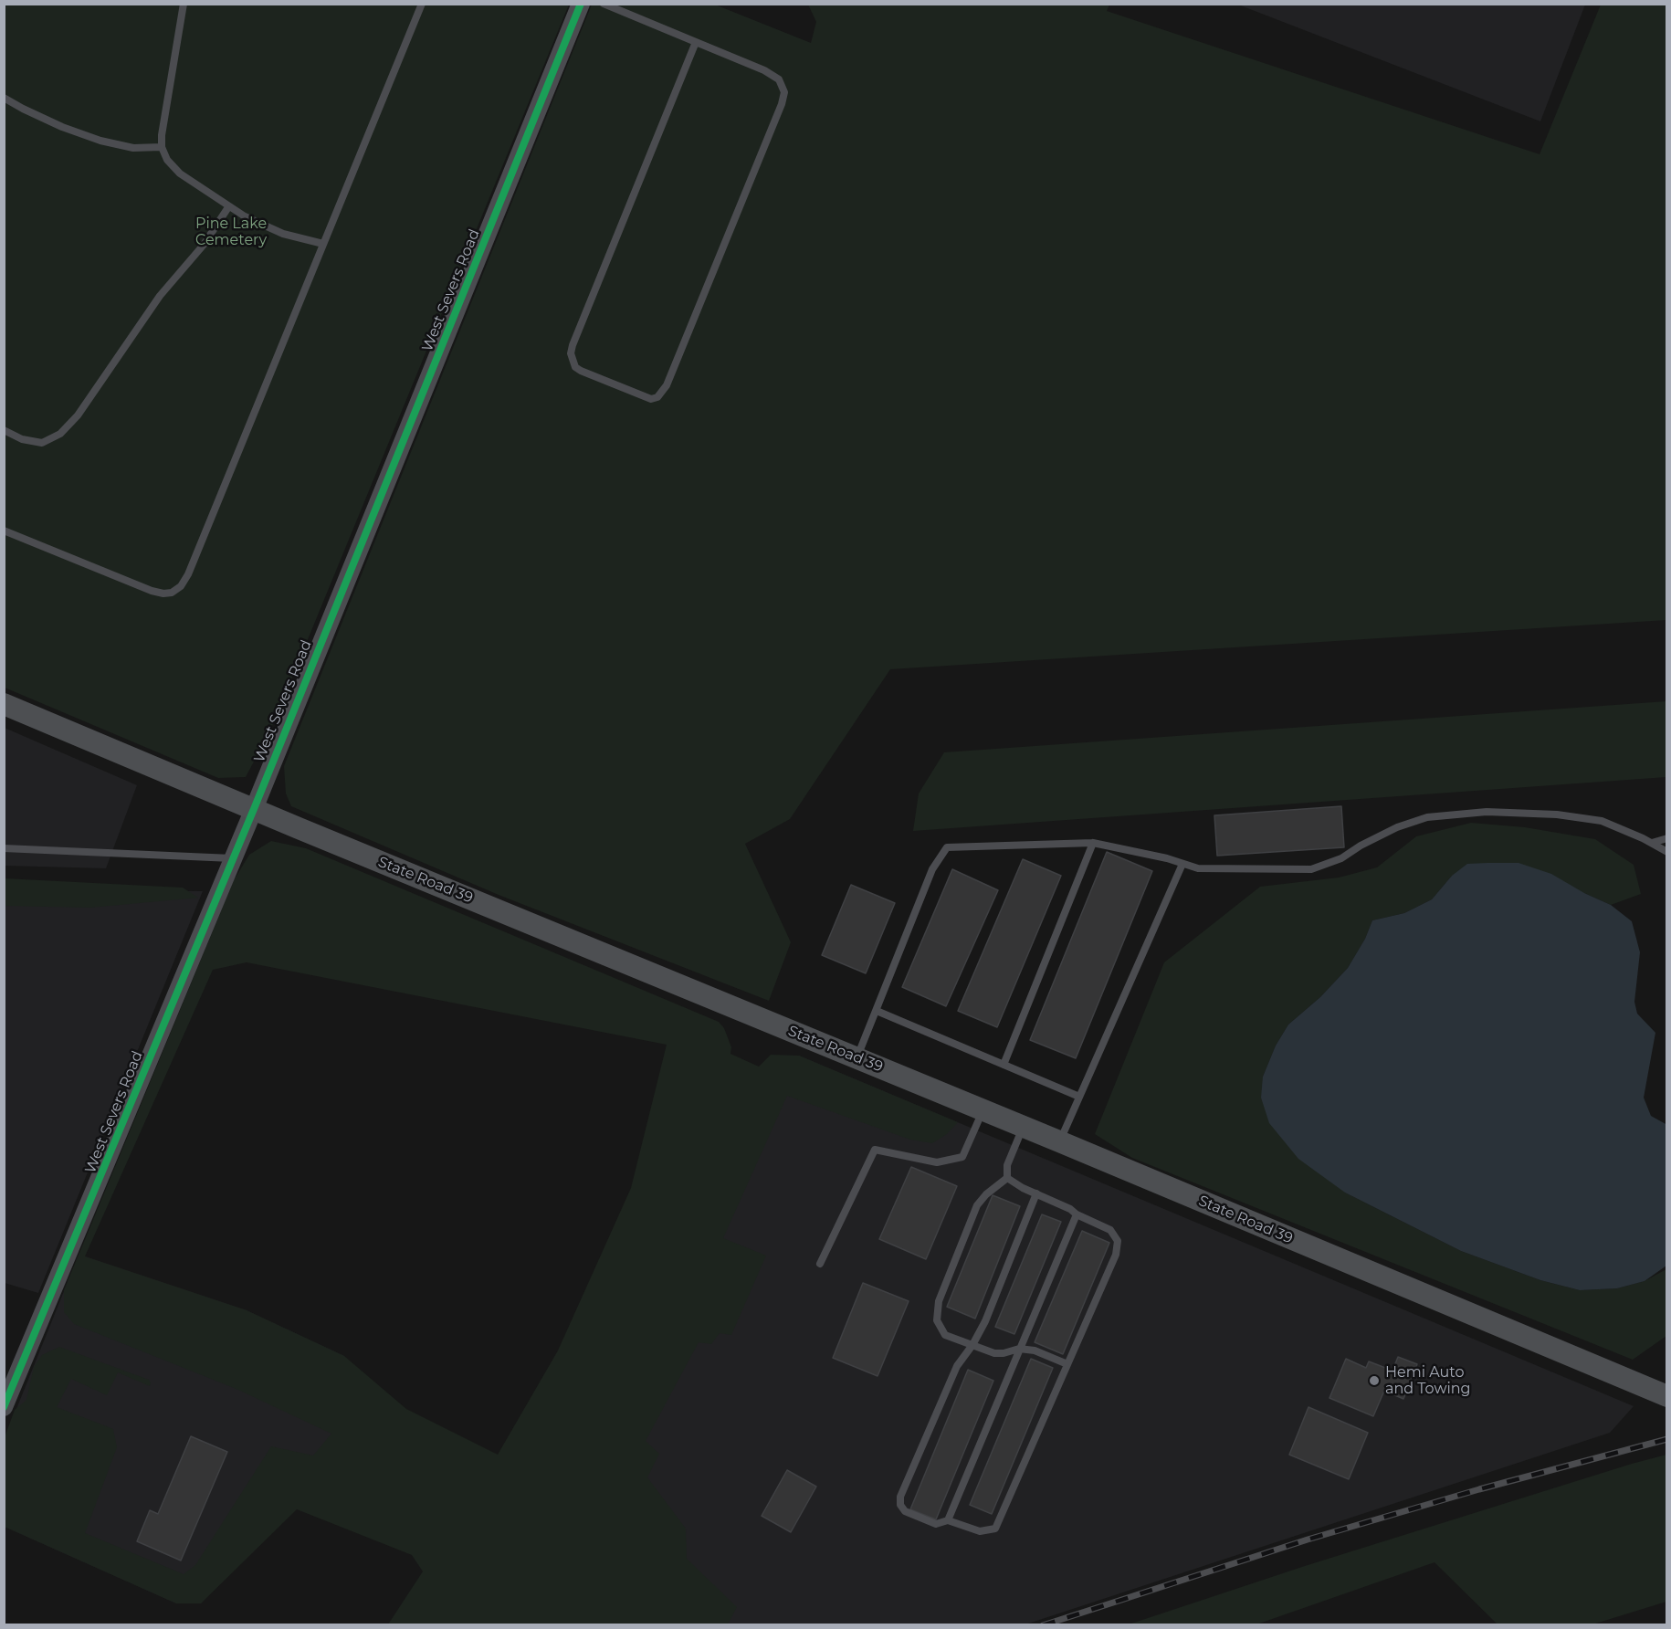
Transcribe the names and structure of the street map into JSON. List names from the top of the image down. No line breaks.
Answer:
{"streets":{"main road":["State Road 39"],"street":["West Severs Road"]},"crossings":[["West Severs Road","State Road 39"]],"parks":["Pine Lake Cemetery"],"places":["Hemi Auto and Towing"]}
